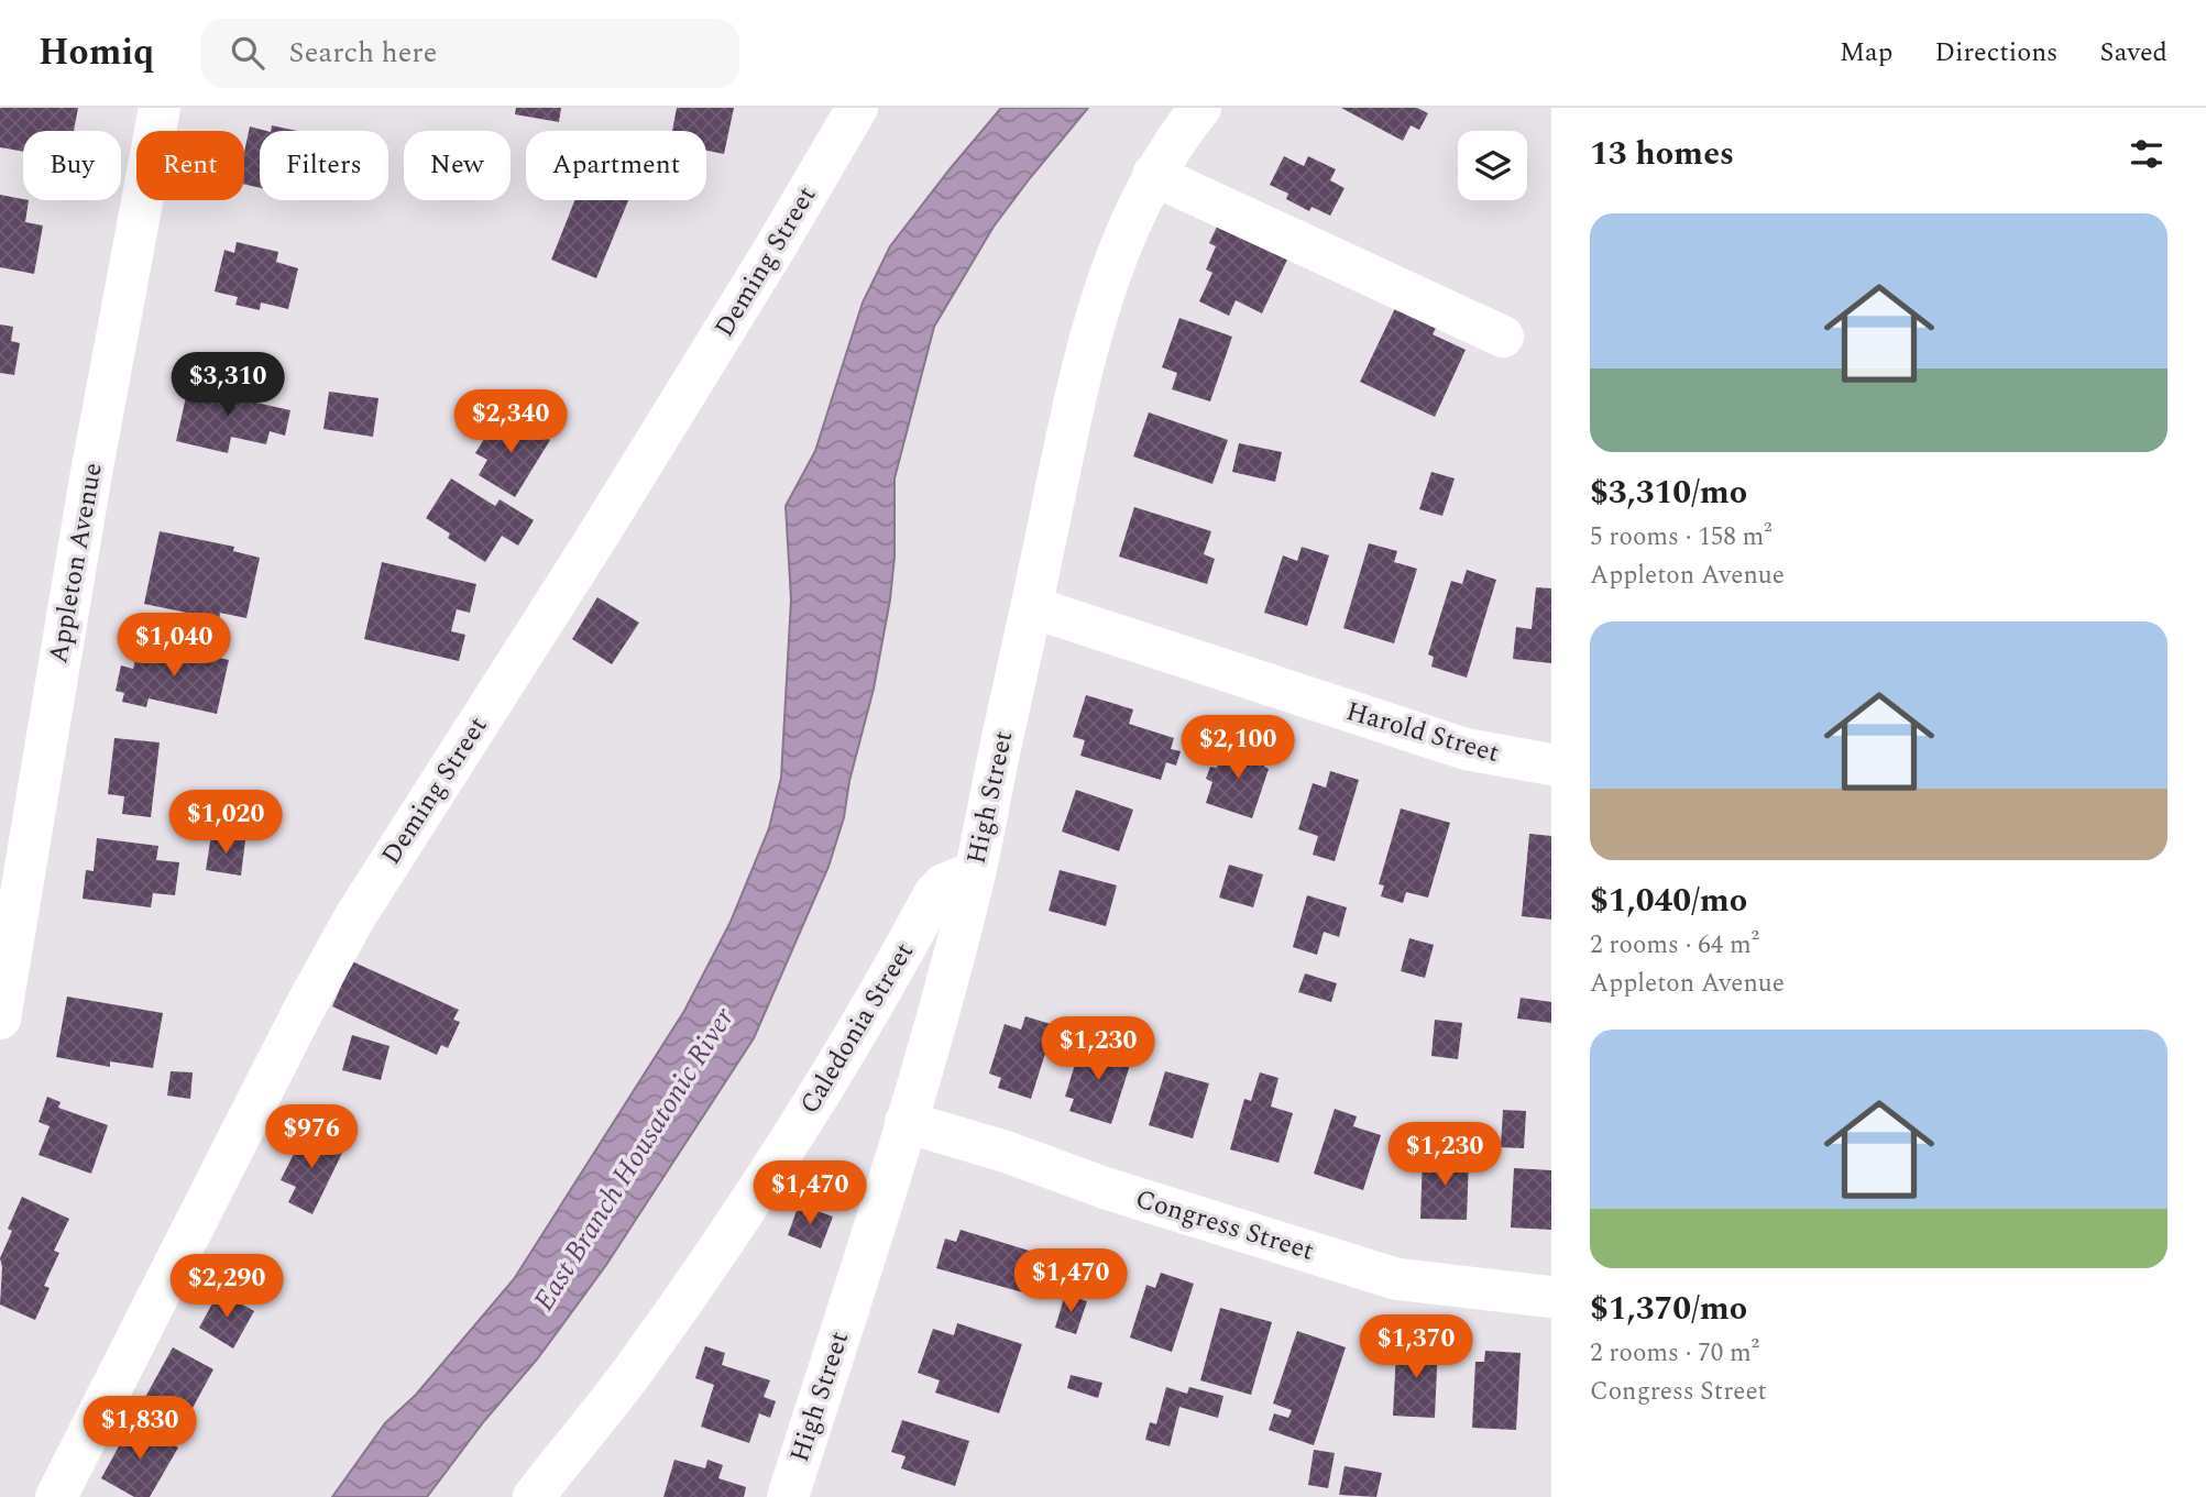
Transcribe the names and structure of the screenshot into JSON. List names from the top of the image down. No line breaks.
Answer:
{"streets":{"street":["Deming Street","Appleton Avenue","Harold Street","High Street","Caledonia Street","Congress Street"]},"crossings":[["Harold Street","High Street"],["High Street","Caledonia Street"],["High Street","Congress Street"]],"water":["East Branch Housatonic River"],"page":{"header":"Homiq","search":"Search here","nav":["Map","Directions","Saved"],"heading":"13 homes","chip":["Buy","Rent","Filters","New","Apartment"],"list":[{"name":"$3,310/mo","note":"5 rooms · 158 m² · Appleton Avenue"},{"name":"$1,040/mo","note":"2 rooms · 64 m² · Appleton Avenue"},{"name":"$1,370/mo","note":"2 rooms · 70 m² · Congress Street"}],"price":["$3,310","$2,340","$1,040","$2,100","$1,020","$1,230","$976","$1,230","$1,470","$1,470","$2,290","$1,370","$1,830"]}}
